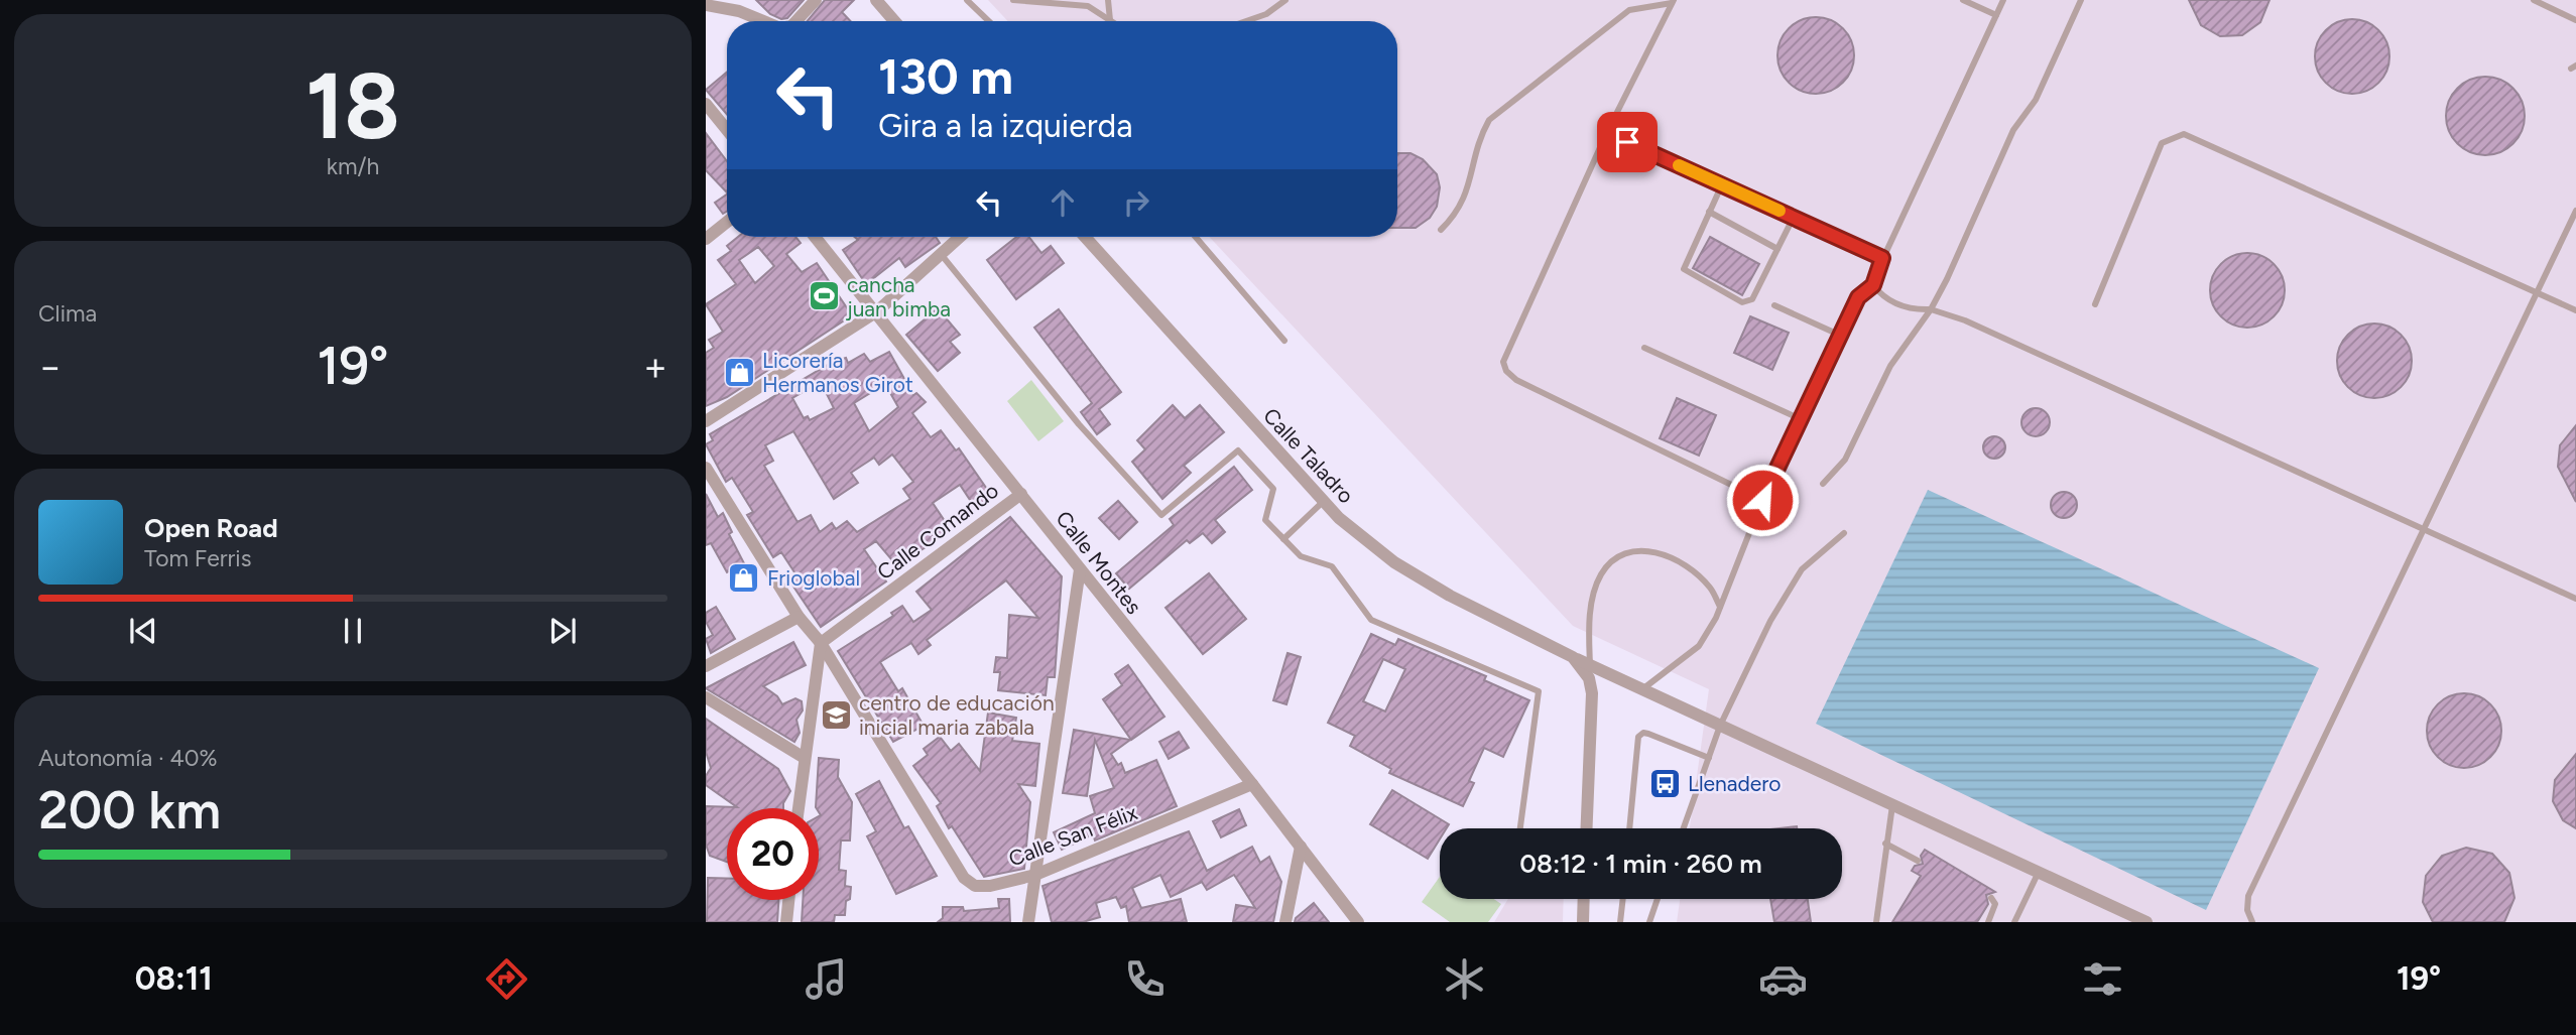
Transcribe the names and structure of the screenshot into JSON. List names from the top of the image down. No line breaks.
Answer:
{"streets":{"street":["Calle Taladro","Calle Comando","Calle Montes","Calle San Félix"]},"crossings":[["Calle Comando","Calle Montes"],["Calle Comando","Calle San Félix"],["Calle Montes","Calle San Félix"]],"places":{"sports":["cancha juan bimba"],"shop":["Licorería Hermanos Girot","Frioglobal"],"school or university":["centro de educación inicial maria zabala"],"bus stop":["Llenadero"]},"page":{"tile":[["18","km/h"],"Clima",["Autonomía · 40%","200 km"]],"turn":["130 m","Gira a la izquierda"],"heat":["−","19°","+"],"song":["Open Road","Tom Ferris"],"limit":"20","trip":"08:12 · 1 min · 260 m","tabs":["08:11","19°"]}}
